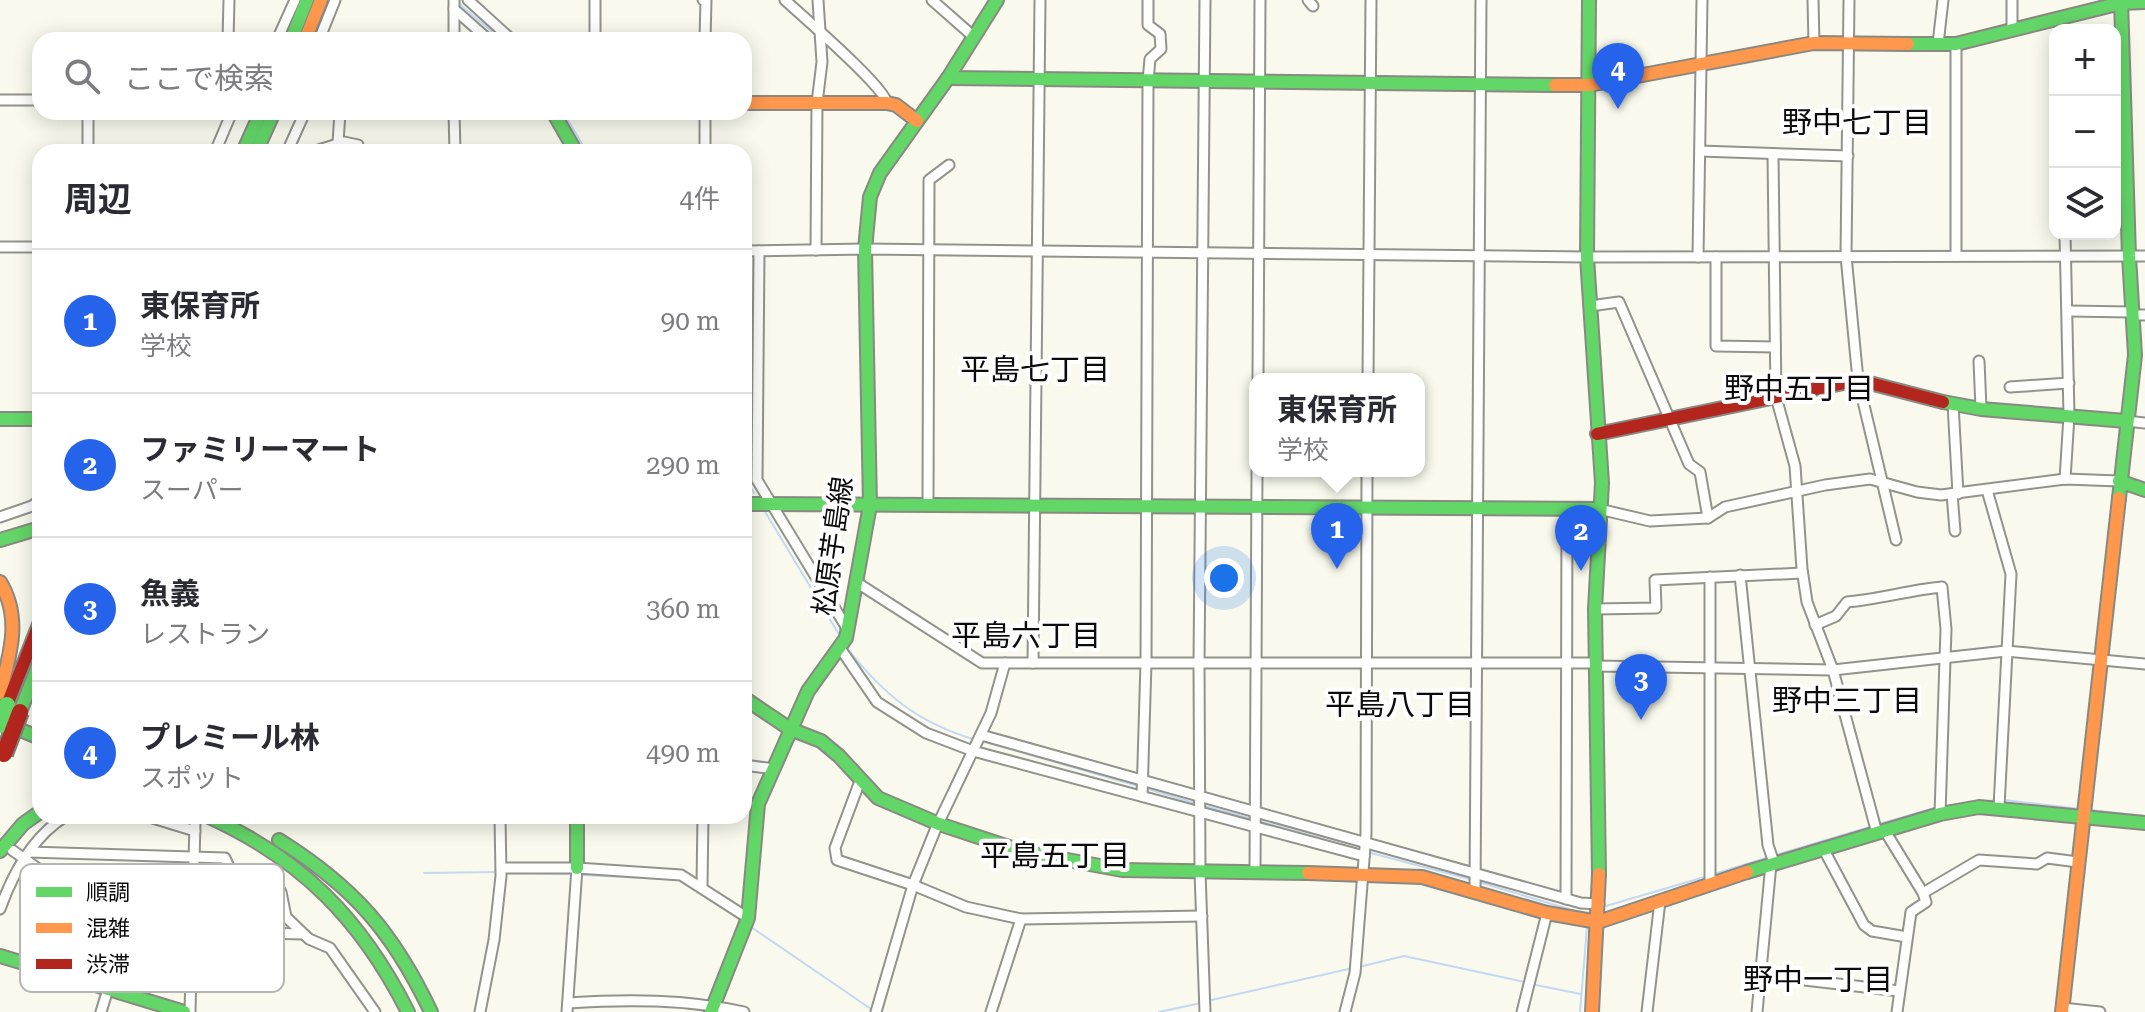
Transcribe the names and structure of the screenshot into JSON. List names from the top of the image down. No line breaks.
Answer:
{"streets":{"main road":["松原芋島線"]},"districts":["野中七丁目","平島七丁目","野中五丁目","平島六丁目","野中三丁目","平島八丁目","平島五丁目","野中一丁目"],"legend":["順調","混雑","渋滞"],"page":{"map_buttons":["+","−"],"search":"ここで検索","pins":["4","1","2","3"],"heading":["周辺","4件"],"list":[{"mark":"1","name":"東保育所","note":"学校","value":"90 m"},{"mark":"2","name":"ファミリーマート","note":"スーパー","value":"290 m"},{"mark":"3","name":"魚義","note":"レストラン","value":"360 m"},{"mark":"4","name":"プレミール林","note":"スポット","value":"490 m"}],"popup":["東保育所","学校"]}}
